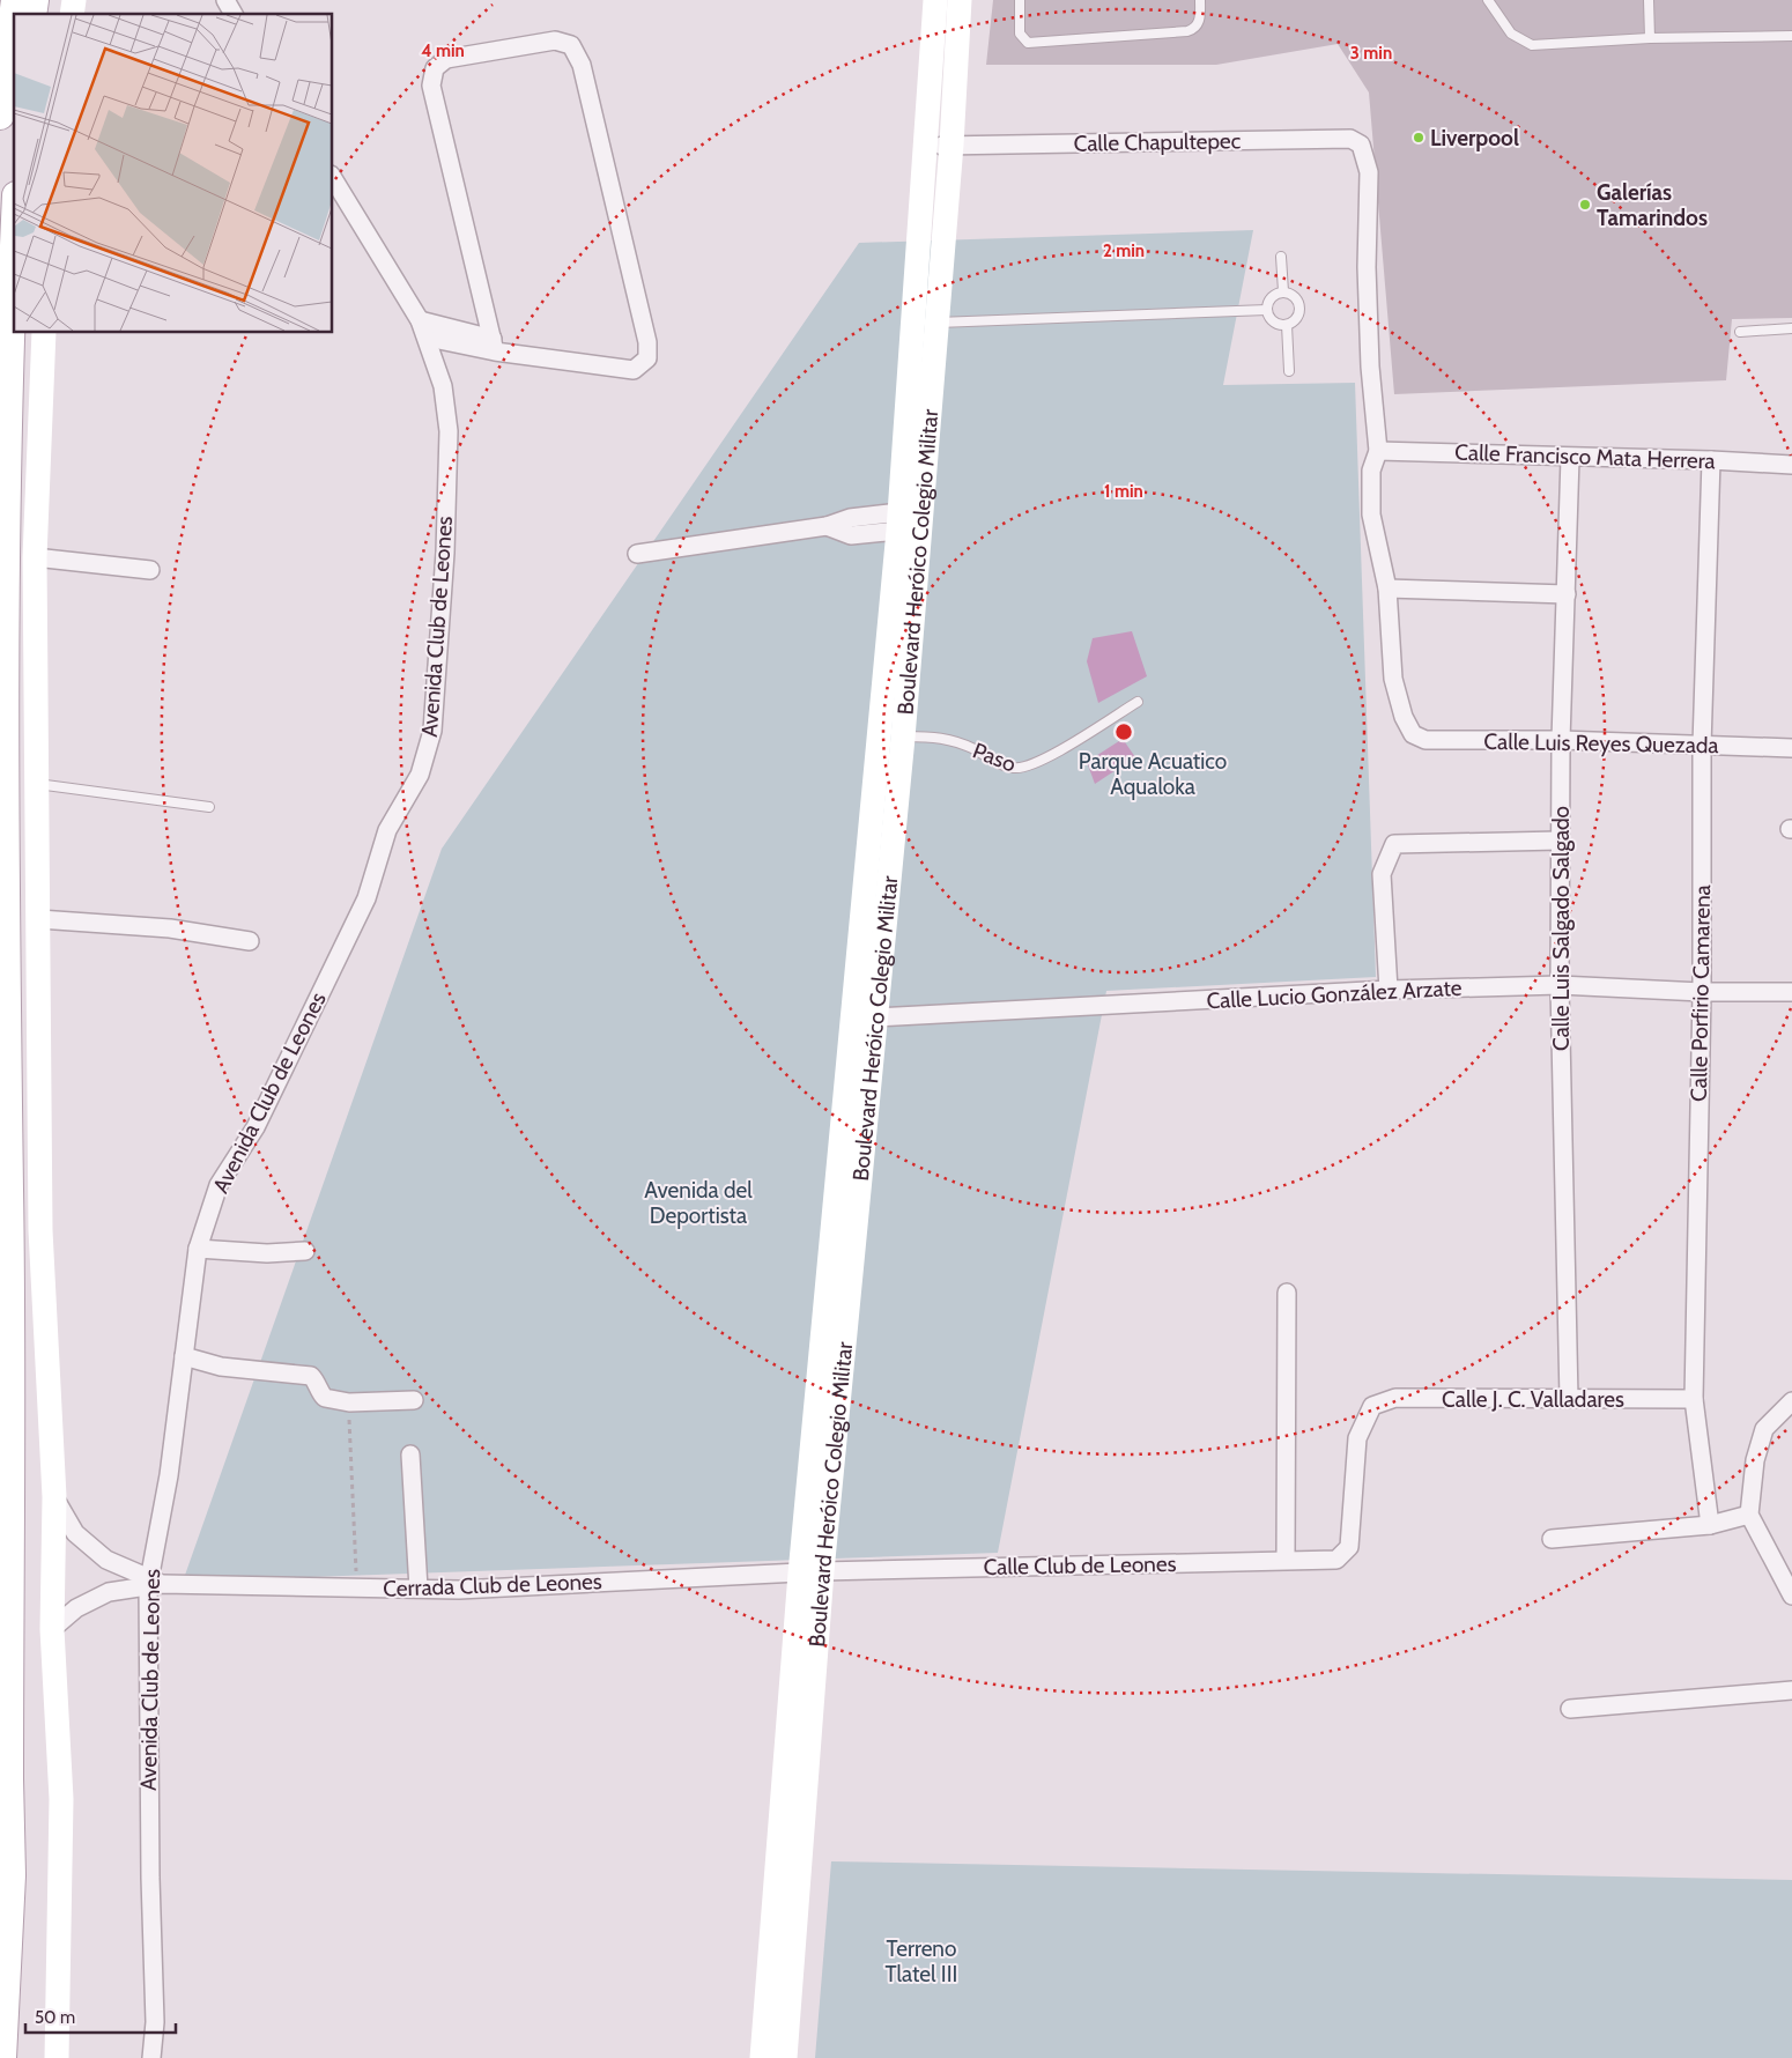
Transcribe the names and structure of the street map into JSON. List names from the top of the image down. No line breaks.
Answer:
{"streets":{"main road":["Boulevard Heróico Colegio Militar"],"street":["Calle Chapultepec","Calle Francisco Mata Herrera","Avenida Club de Leones","Calle Luis Reyes Quezada","Calle Luis Salgado Salgado","Calle Porfirio Camarena","Calle Lucio González Arzate","Calle J. C. Valladares","Calle Club de Leones","Cerrada Club de Leones"],"lane":["Paso"]},"crossings":[["Calle Chapultepec","Calle Francisco Mata Herrera"],["Calle Chapultepec","Boulevard Heróico Colegio Militar"],["Calle Francisco Mata Herrera","Calle Luis Salgado Salgado"],["Calle Francisco Mata Herrera","Calle Porfirio Camarena"],["Boulevard Heróico Colegio Militar","Paso"],["Boulevard Heróico Colegio Militar","Calle Lucio González Arzate"],["Boulevard Heróico Colegio Militar","Calle Club de Leones"],["Boulevard Heróico Colegio Militar","Cerrada Club de Leones"],["Avenida Club de Leones","Cerrada Club de Leones"],["Calle Luis Reyes Quezada","Calle Luis Salgado Salgado"],["Calle Luis Reyes Quezada","Calle Porfirio Camarena"],["Calle Luis Salgado Salgado","Calle Lucio González Arzate"],["Calle Luis Salgado Salgado","Calle J. C. Valladares"],["Calle Porfirio Camarena","Calle Lucio González Arzate"],["Calle Porfirio Camarena","Calle J. C. Valladares"],["Calle J. C. Valladares","Calle Club de Leones"],["Calle Club de Leones","Cerrada Club de Leones"]],"parks":["Parque Acuatico Aqualoka","Avenida del Deportista","Terreno Tlatel III"],"places":["Liverpool","Galerías Tamarindos"],"scale_bar":"50 m","rings":["4 min","3 min","2 min","1 min"]}
